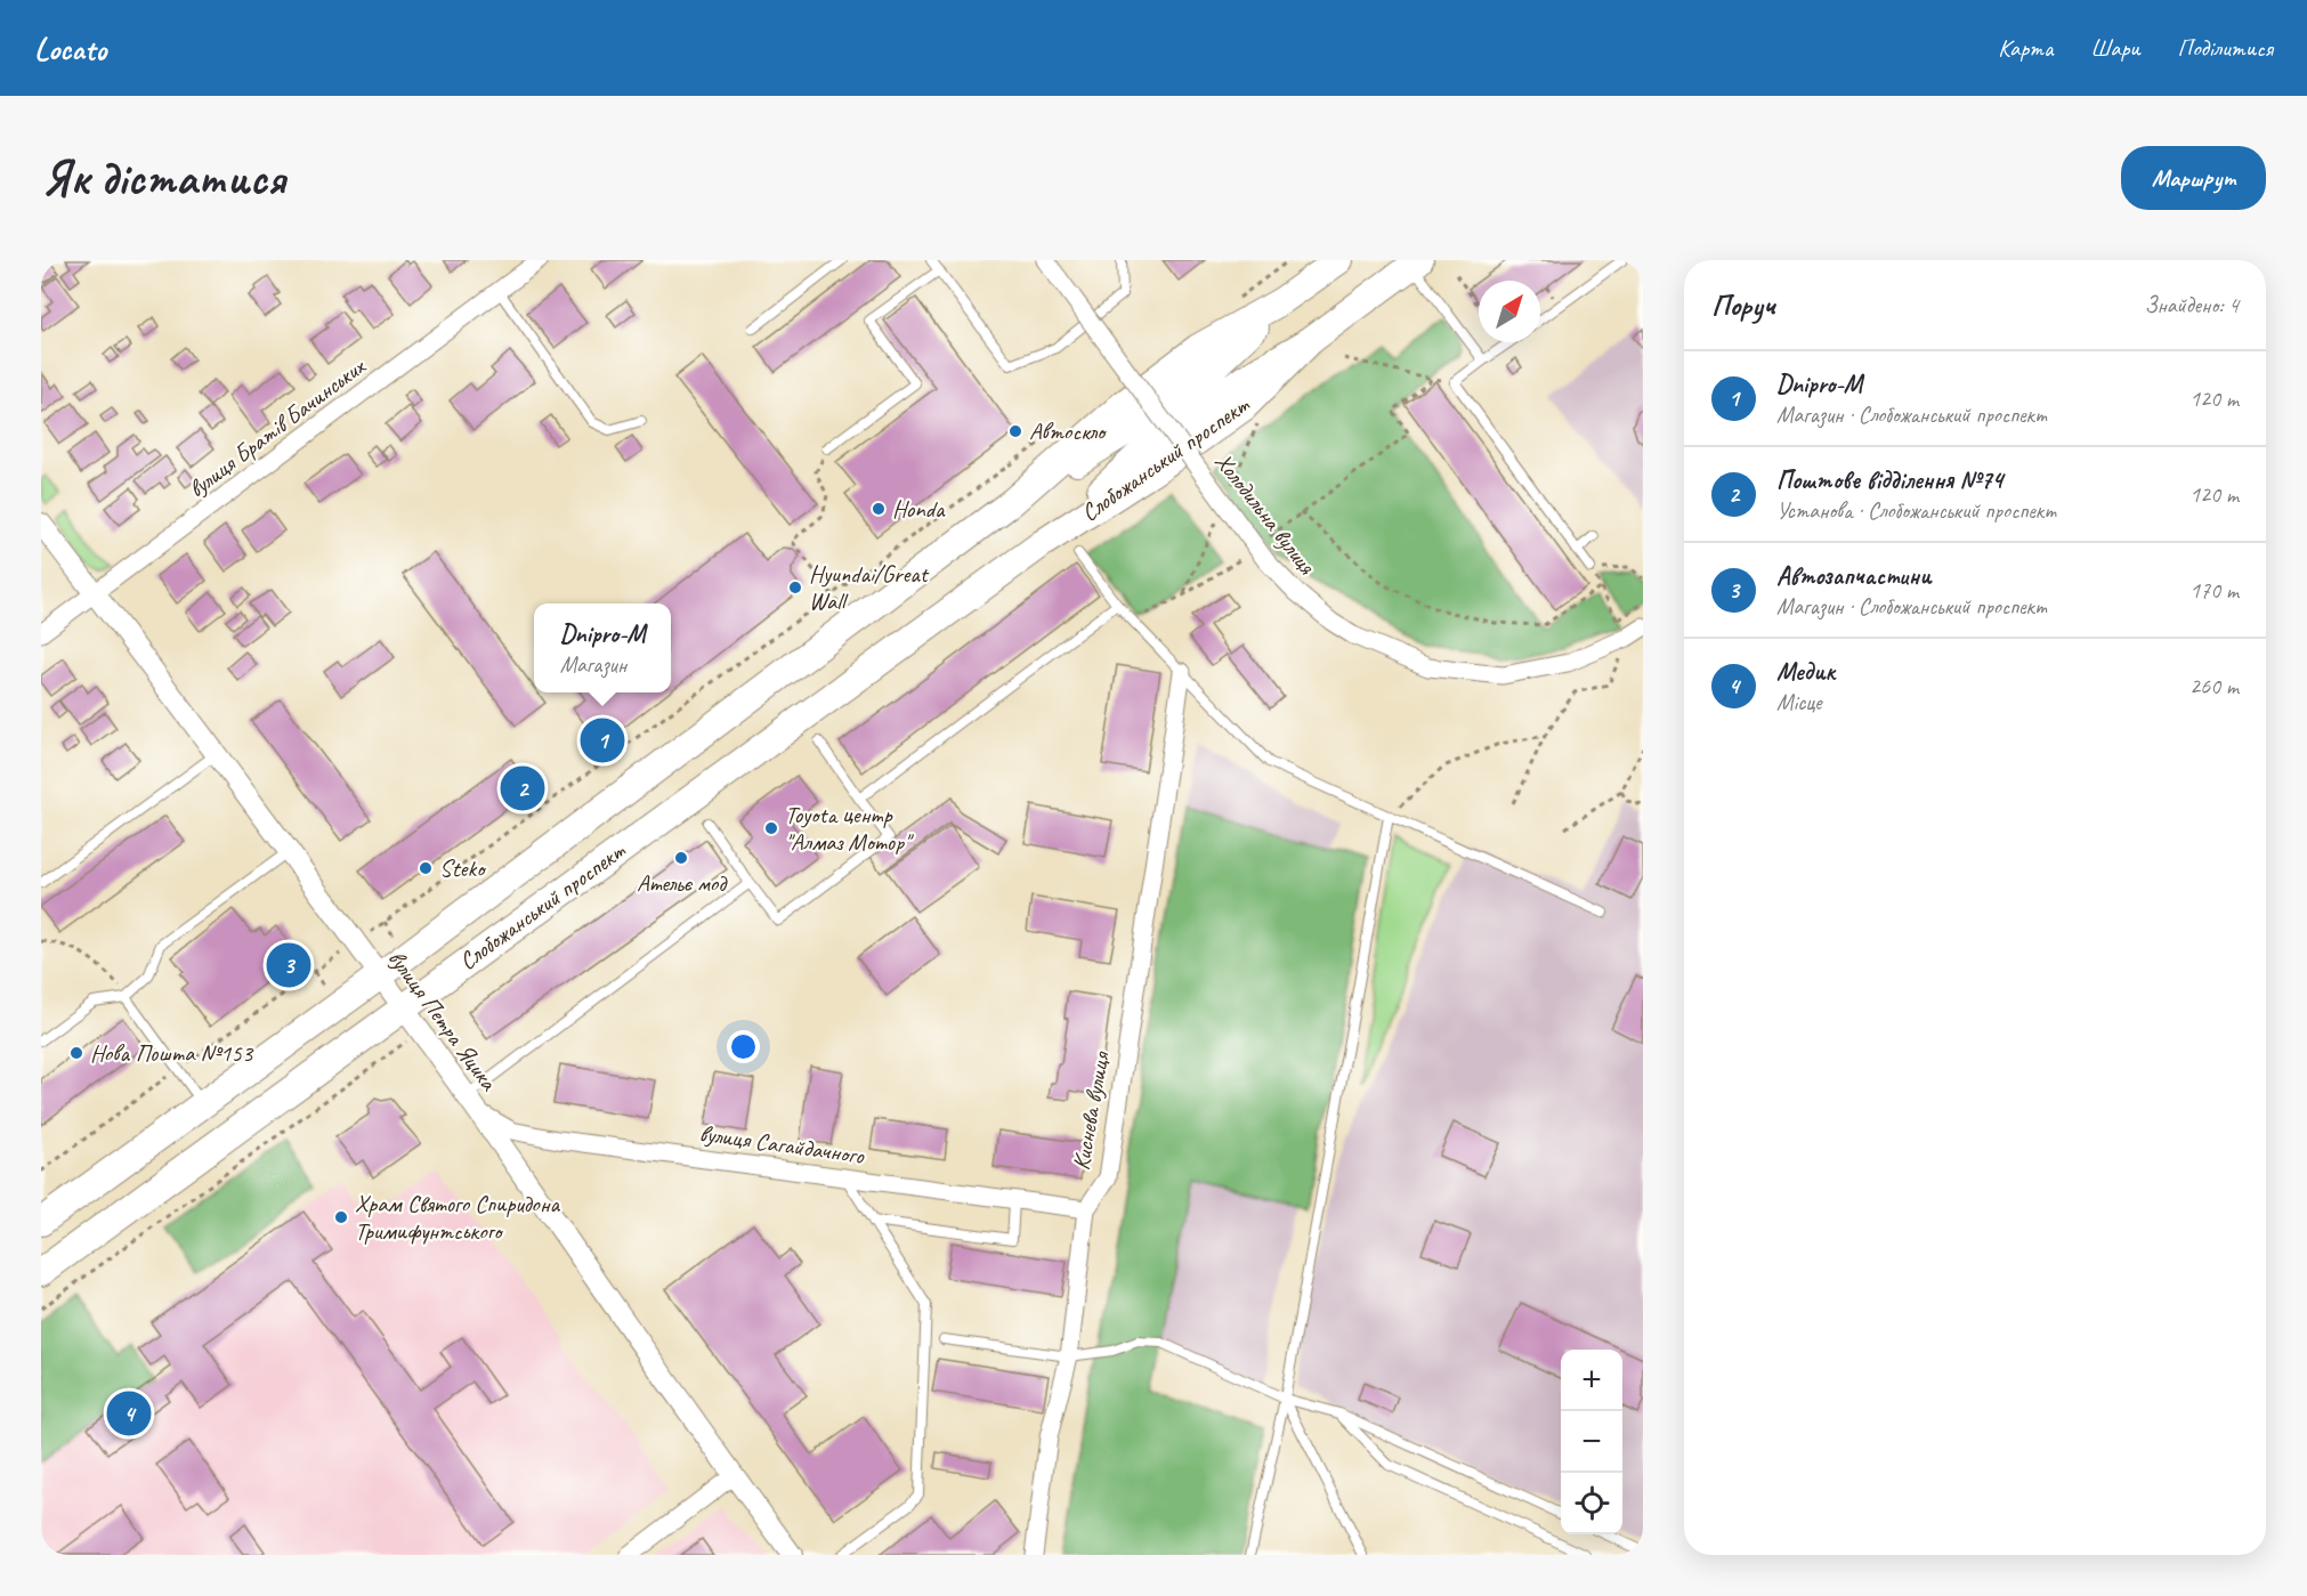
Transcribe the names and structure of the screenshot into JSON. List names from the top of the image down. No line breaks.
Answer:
{"streets":{"main road":["Слобожанський проспект"],"street":["вулиця Братів Бачинських","Холодильна вулиця","вулиця Петра Яцика","Киснева вулиця","вулиця Сагайдачного"]},"crossings":[["вулиця Братів Бачинських","вулиця Петра Яцика"],["Слобожанський проспект","вулиця Петра Яцика"],["вулиця Петра Яцика","вулиця Сагайдачного"],["Киснева вулиця","вулиця Сагайдачного"]],"places":["Автоскло","Honda","Hyundai/Great Wall","Toyota центр \"Алмаз Мотор\"","Ательє мод","Steko","Нова Пошта №153","Храм Святого Спиридона Тримифунтського"],"north":"top right","page":{"header":"Locato","nav":["Карта","Шари","Поділитися"],"buttons":"Маршрут","title":"Як дістатися","heading":["Поруч","Знайдено: 4"],"list":[{"mark":"1","name":"Dnipro-M","note":"Магазин · Слобожанський проспект","value":"120 m"},{"mark":"2","name":"Поштове відділення №74","note":"Установа · Слобожанський проспект","value":"120 m"},{"mark":"3","name":"Автозапчастини","note":"Магазин · Слобожанський проспект","value":"170 m"},{"mark":"4","name":"Медик","note":"Місце","value":"260 m"}],"popup":["Dnipro-M","Магазин"],"pins":["1","2","3","4"],"map_buttons":["+","−"]}}
